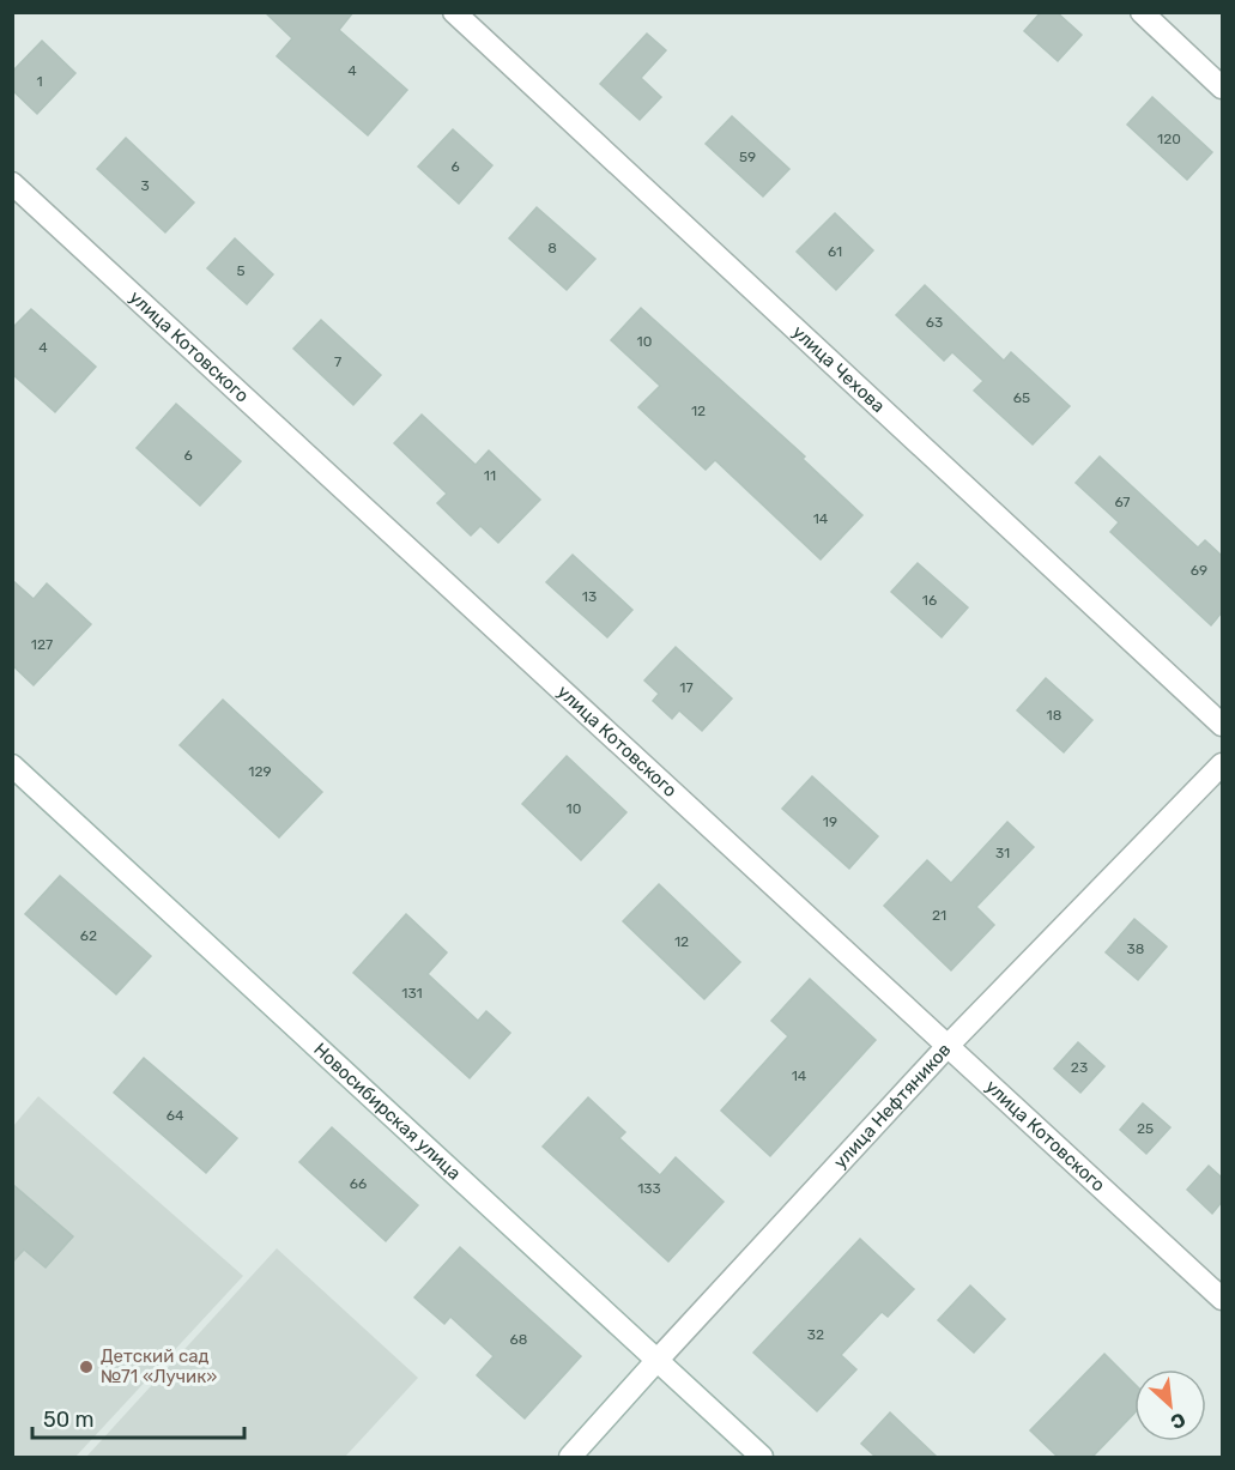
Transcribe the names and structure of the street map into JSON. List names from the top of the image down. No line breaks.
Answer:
{"streets":{"street":["улица Котовского","улица Чехова","улица Нефтяников","Новосибирская улица"]},"crossings":[["улица Котовского","улица Нефтяников"],["улица Нефтяников","Новосибирская улица"]],"places":["Детский сад №71 «Лучик»"],"house_numbers":["4","1","120","59","6","3","8","61","5","63","10","4","7","65","12","6","11","67","14","69","13","16","127","17","18","129","10","19","31","21","62","12","38","131","23","14","64","25","66","133","32","68"],"scale_bar":"50 m","north":"bottom right"}
